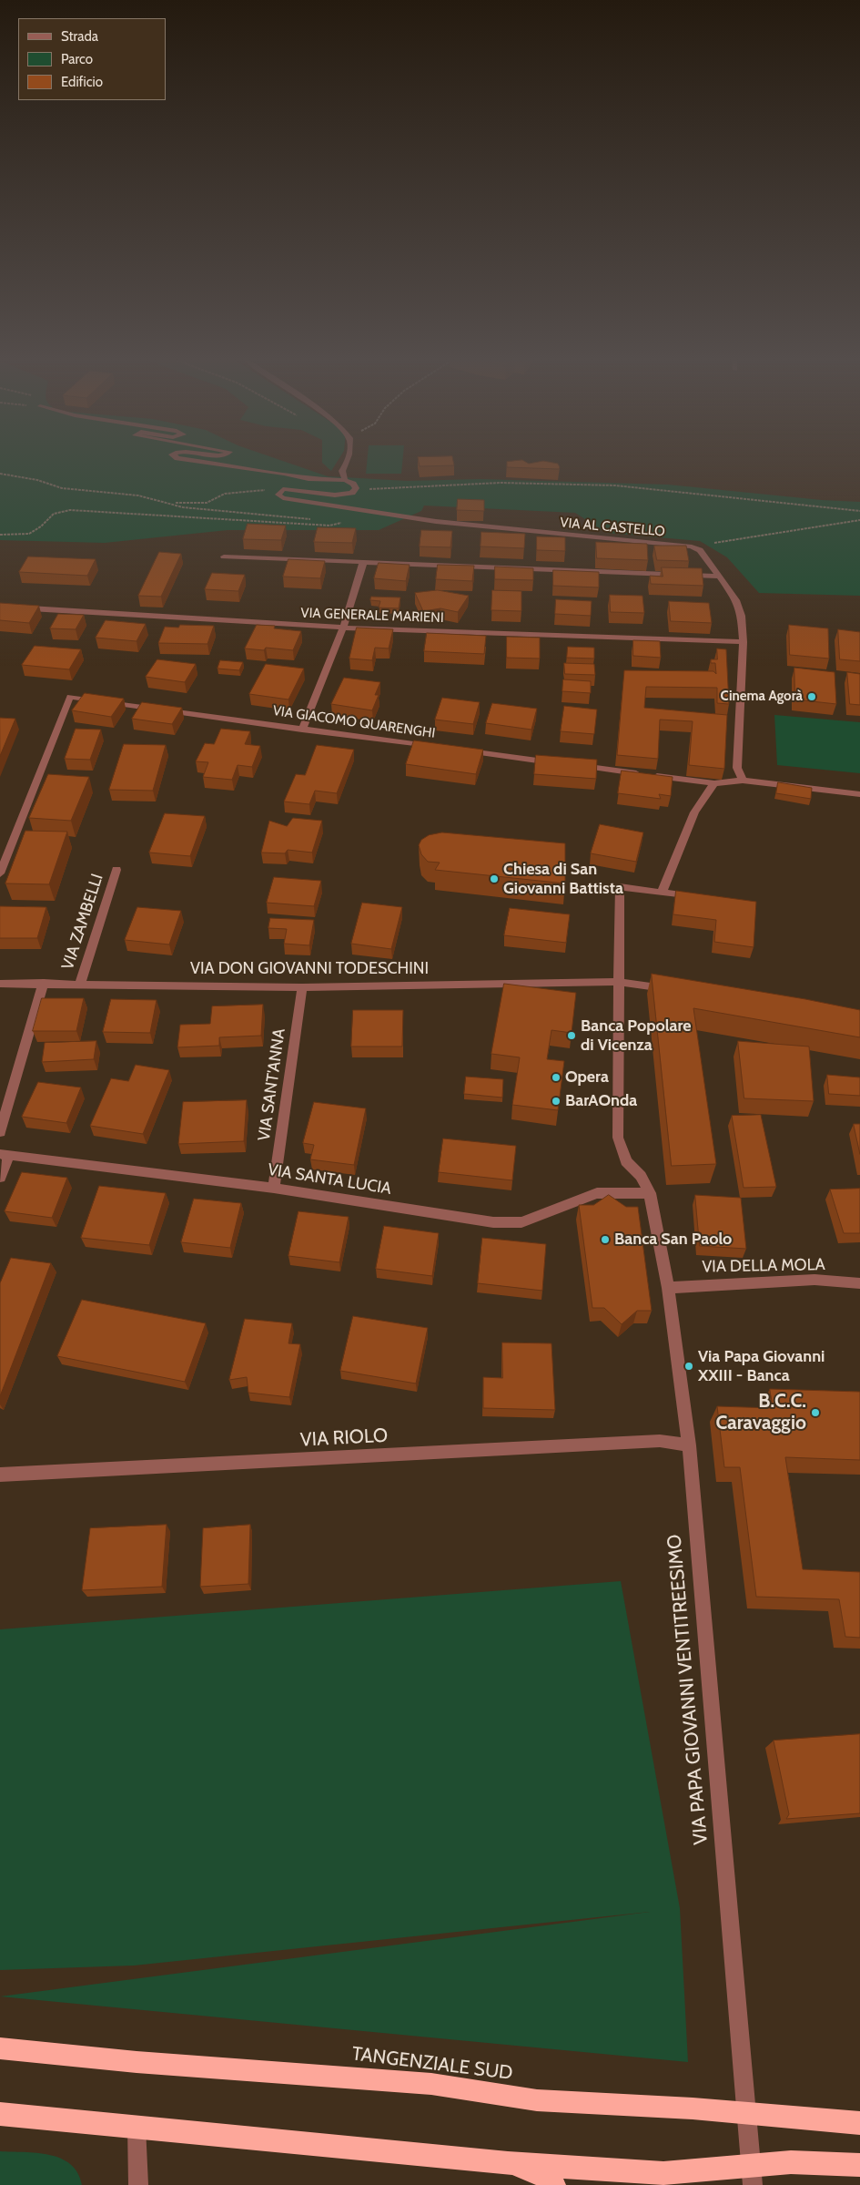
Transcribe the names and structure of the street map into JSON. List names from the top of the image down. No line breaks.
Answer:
{"streets":{"highway":["TANGENZIALE SUD"],"street":["VIA AL CASTELLO","VIA GENERALE MARIENI","VIA GIACOMO QUARENGHI","VIA ZAMBELLI","VIA DON GIOVANNI TODESCHINI","VIA SANT'ANNA","VIA SANTA LUCIA","VIA DELLA MOLA","VIA RIOLO","VIA PAPA GIOVANNI VENTITREESIMO"]},"crossings":[["VIA ZAMBELLI","VIA DON GIOVANNI TODESCHINI"],["VIA DON GIOVANNI TODESCHINI","VIA SANT'ANNA"],["VIA DON GIOVANNI TODESCHINI","VIA PAPA GIOVANNI VENTITREESIMO"],["VIA SANT'ANNA","VIA SANTA LUCIA"],["VIA SANTA LUCIA","VIA PAPA GIOVANNI VENTITREESIMO"],["VIA DELLA MOLA","VIA PAPA GIOVANNI VENTITREESIMO"],["VIA RIOLO","VIA PAPA GIOVANNI VENTITREESIMO"]],"places":["Cinema Agorà","Chiesa di San Giovanni Battista","Banca Popolare di Vicenza","Opera","BarAOnda","Banca San Paolo","Via Papa Giovanni XXIII - Banca","B.C.C. Caravaggio"],"legend":["Strada","Parco","Edificio"]}
